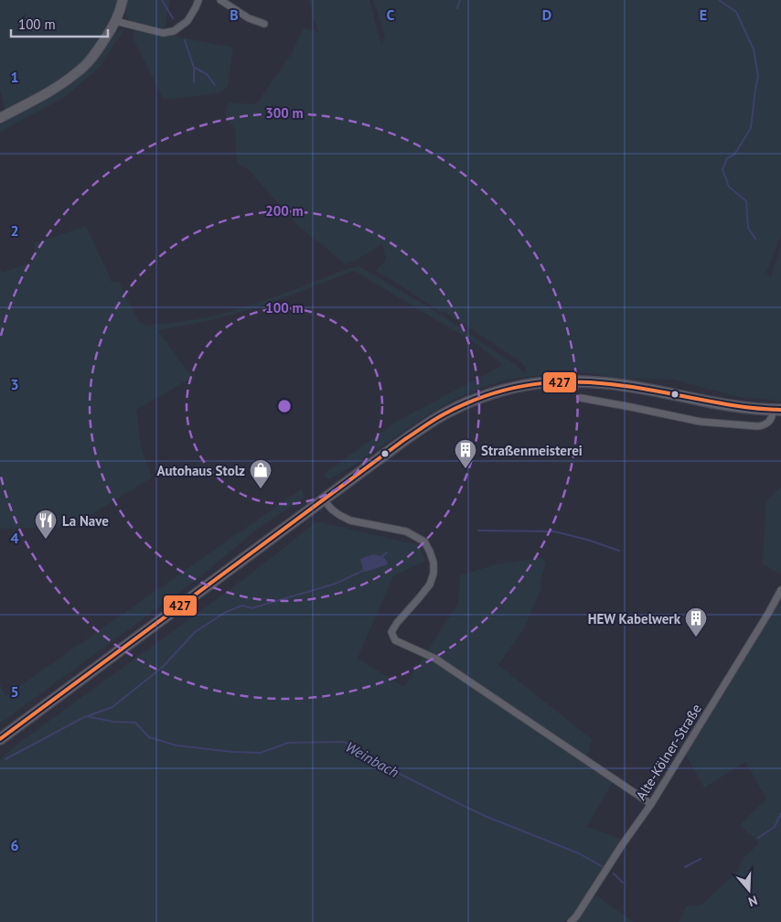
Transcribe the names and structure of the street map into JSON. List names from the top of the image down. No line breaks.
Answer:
{"streets":{"street":["Alte-Kölner-Straße"]},"water":["Weinbach"],"places":{"building":["Straßenmeisterei","HEW Kabelwerk"],"shop":["Autohaus Stolz"],"restaurant":["La Nave"]},"lines":["transit line 427"],"scale_bar":"100 m","north":"bottom","grid":{"columns":["B","C","D","E"],"rows":["1","2","3","4","5","6"]},"rings":["300 m","200 m","100 m"]}
